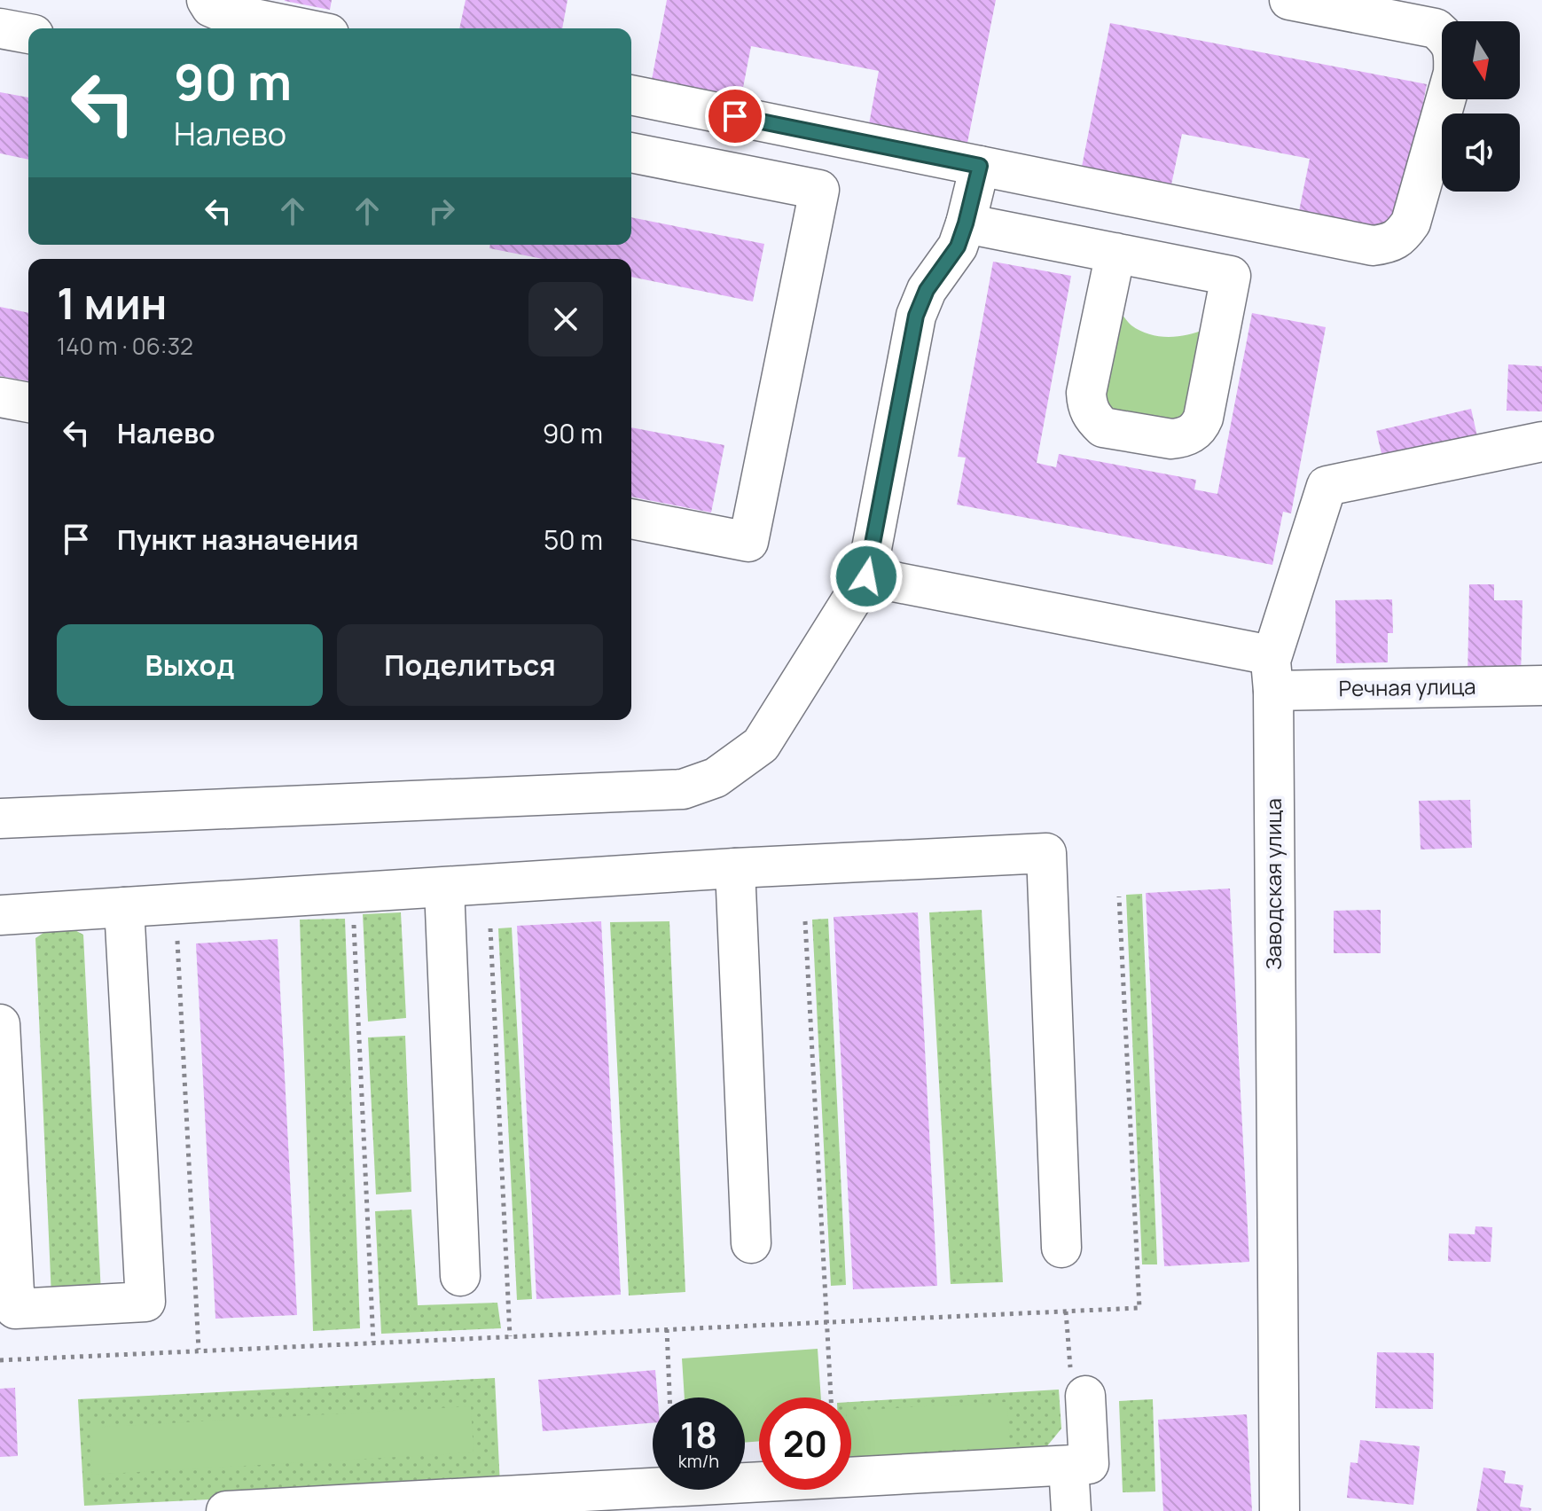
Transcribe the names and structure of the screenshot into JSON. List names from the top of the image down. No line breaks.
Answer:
{"streets":{"street":["Речная улица","Заводская улица"]},"crossings":[["Речная улица","Заводская улица"]],"north":"bottom","page":{"turn":["90 m","Налево"],"heading":["1 мин","140 m · 06:32"],"list":[{"name":"Налево","value":"90 m"},{"name":"Пункт назначения","value":"50 m"}],"buttons":["Выход","Поделиться"],"speed":"18 km/h","limit":"20"}}
